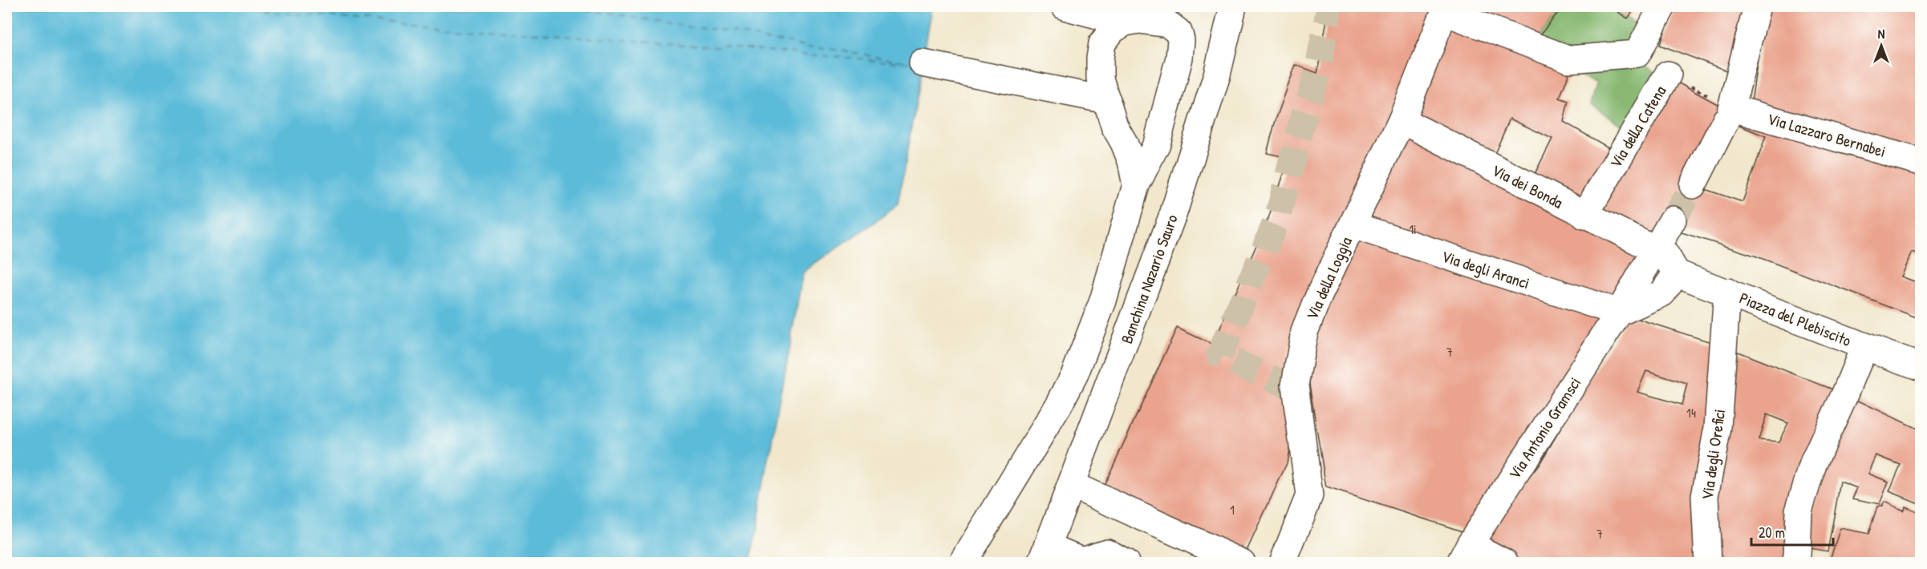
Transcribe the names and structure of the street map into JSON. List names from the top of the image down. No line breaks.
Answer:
{"streets":{"street":["Via della Catena","Via Lazzaro Bernabei","Via dei Bonda","Via degli Aranci","Via della Loggia","Banchina Nazario Sauro","Piazza del Plebiscito","Via Antonio Gramsci","Via degli Orefici"]},"crossings":[["Via della Catena","Via Lazzaro Bernabei"],["Via della Catena","Via dei Bonda"],["Via dei Bonda","Via della Loggia"],["Via degli Aranci","Via della Loggia"],["Via degli Aranci","Via Antonio Gramsci"],["Piazza del Plebiscito","Via degli Orefici"]],"house_numbers":["1i","7","14","1","7"],"scale_bar":"20 m","north":"top"}
